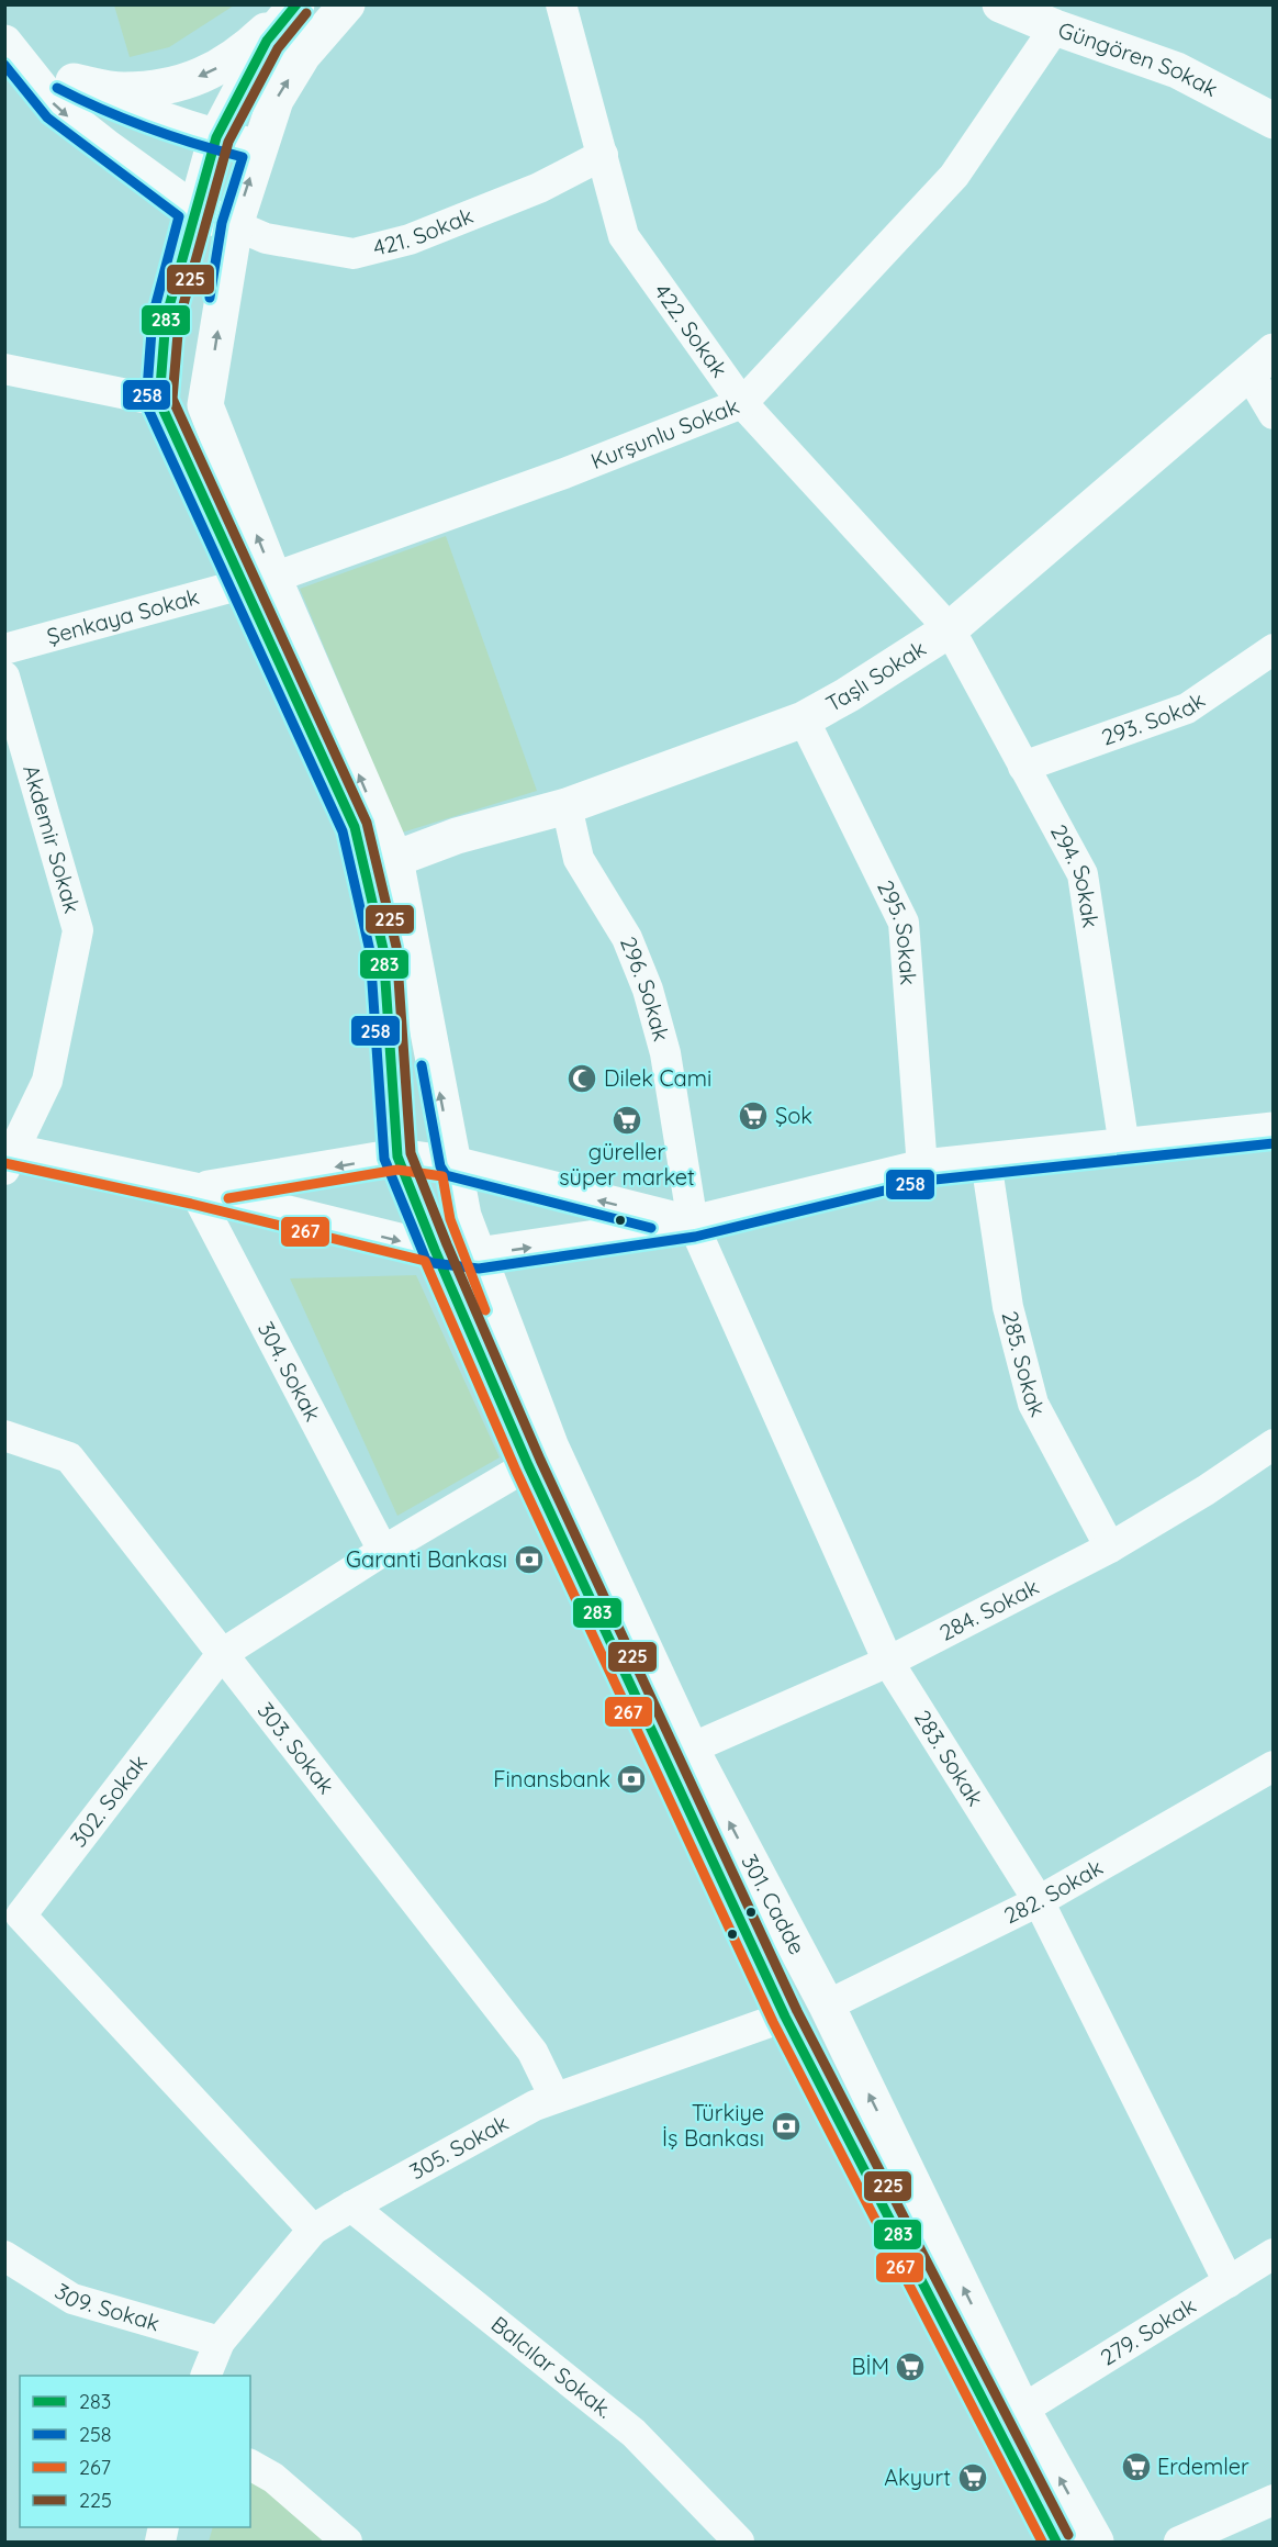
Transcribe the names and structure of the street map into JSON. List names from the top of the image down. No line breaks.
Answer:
{"streets":{"main road":["Güngören Sokak","Taşlı Sokak","301. Cadde"],"street":["421. Sokak","422. Sokak","Kurşunlu Sokak","Şenkaya Sokak","293. Sokak","Akdemir Sokak","294. Sokak","295. Sokak","296. Sokak","285. Sokak","304. Sokak","284. Sokak","303. Sokak","283. Sokak","302. Sokak","282. Sokak","305. Sokak","309. Sokak","279. Sokak","Balcılar Sokak."]},"crossings":[["Güngören Sokak","Kurşunlu Sokak"],["421. Sokak","422. Sokak"],["422. Sokak","Kurşunlu Sokak"],["422. Sokak","Taşlı Sokak"],["422. Sokak","294. Sokak"],["Kurşunlu Sokak","Şenkaya Sokak"],["Kurşunlu Sokak","301. Cadde"],["Şenkaya Sokak","301. Cadde"],["Taşlı Sokak","294. Sokak"],["Taşlı Sokak","295. Sokak"],["Taşlı Sokak","296. Sokak"],["Taşlı Sokak","301. Cadde"],["293. Sokak","294. Sokak"],["296. Sokak","283. Sokak"],["285. Sokak","284. Sokak"],["304. Sokak","302. Sokak"],["284. Sokak","283. Sokak"],["284. Sokak","301. Cadde"],["303. Sokak","302. Sokak"],["303. Sokak","305. Sokak"],["283. Sokak","282. Sokak"],["283. Sokak","279. Sokak"],["302. Sokak","301. Cadde"],["302. Sokak","305. Sokak"],["282. Sokak","301. Cadde"],["301. Cadde","305. Sokak"],["301. Cadde","279. Sokak"],["305. Sokak","309. Sokak"],["305. Sokak","Balcılar Sokak."]],"places":{"mosque":["Dilek Cami"],"supermarket":["Şok","güreller süper market","BİM","Erdemler","Akyurt"],"bank":["Garanti Bankası","Finansbank","Türkiye İş Bankası"]},"lines":["transit line 283","transit line 225","transit line 258","transit line 267"],"legend":["283","258","267","225"]}
